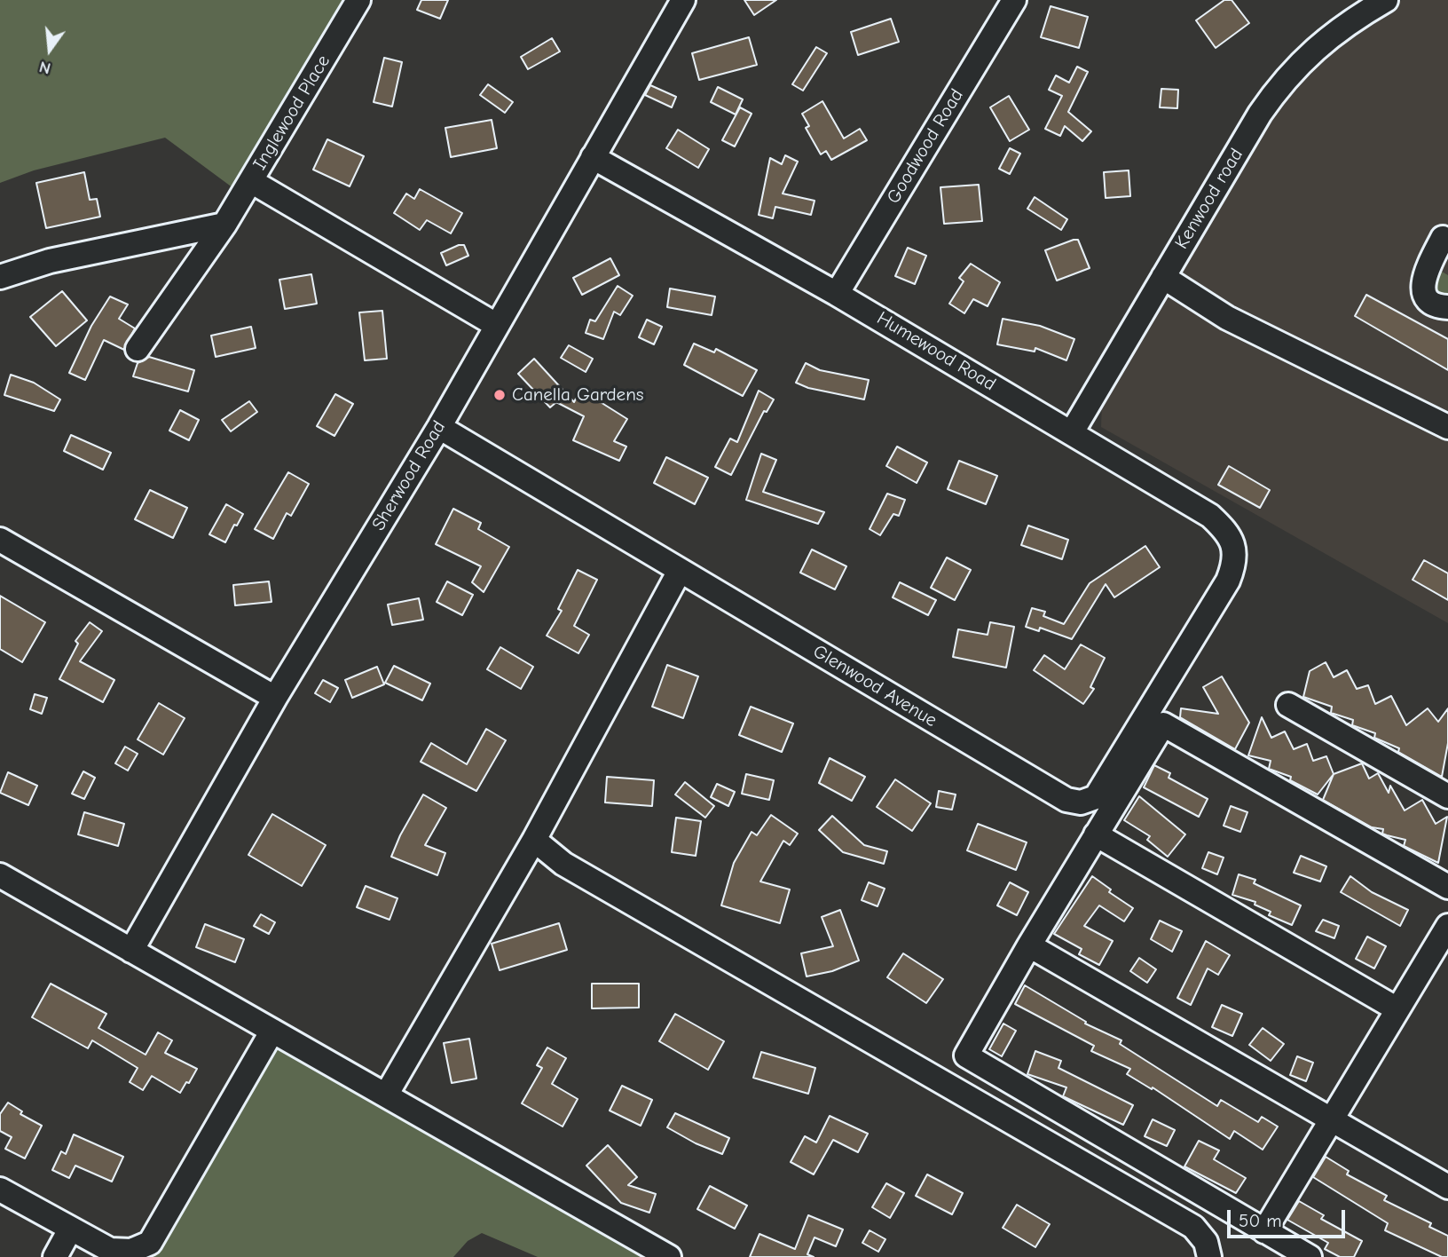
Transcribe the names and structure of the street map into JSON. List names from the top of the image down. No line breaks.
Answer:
{"streets":{"street":["Inglewood Place","Goodwood Road","Kenwood road","Humewood Road","Sherwood Road","Glenwood Avenue"]},"crossings":[["Goodwood Road","Humewood Road"],["Kenwood road","Humewood Road"],["Humewood Road","Sherwood Road"],["Humewood Road","Glenwood Avenue"],["Sherwood Road","Glenwood Avenue"]],"places":["Canella Gardens"],"scale_bar":"50 m","north":"bottom"}
